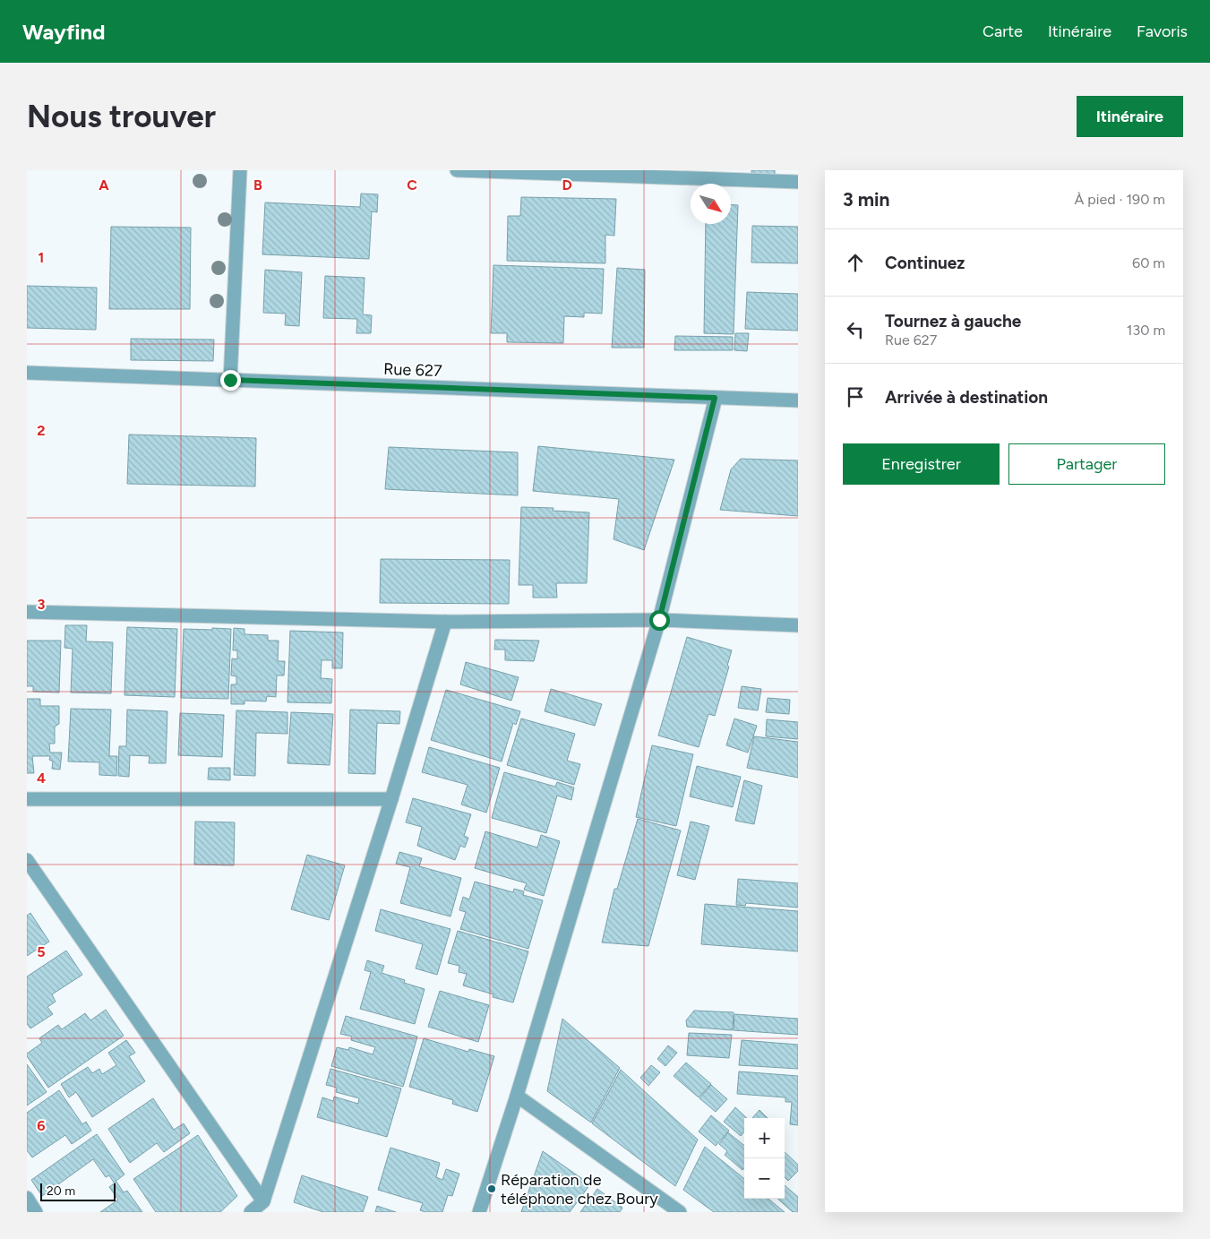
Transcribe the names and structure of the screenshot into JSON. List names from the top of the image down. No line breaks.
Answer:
{"streets":{"street":["Rue 627"]},"places":["Réparation de téléphone chez Boury"],"scale_bar":"20 m","north":"bottom right","page":{"header":"Wayfind","nav":["Carte","Itinéraire","Favoris"],"buttons":["Itinéraire",["Enregistrer","Partager"]],"title":"Nous trouver","heading":["3 min","À pied · 190 m"],"list":[["Continuez","60 m"],["Tournez à gauche","Rue 627","130 m"],"Arrivée à destination"],"map_buttons":["+","−"],"scale":"20 m"},"grid":{"columns":["A","B","C","D"],"rows":["1","2","3","4","5","6"]}}
